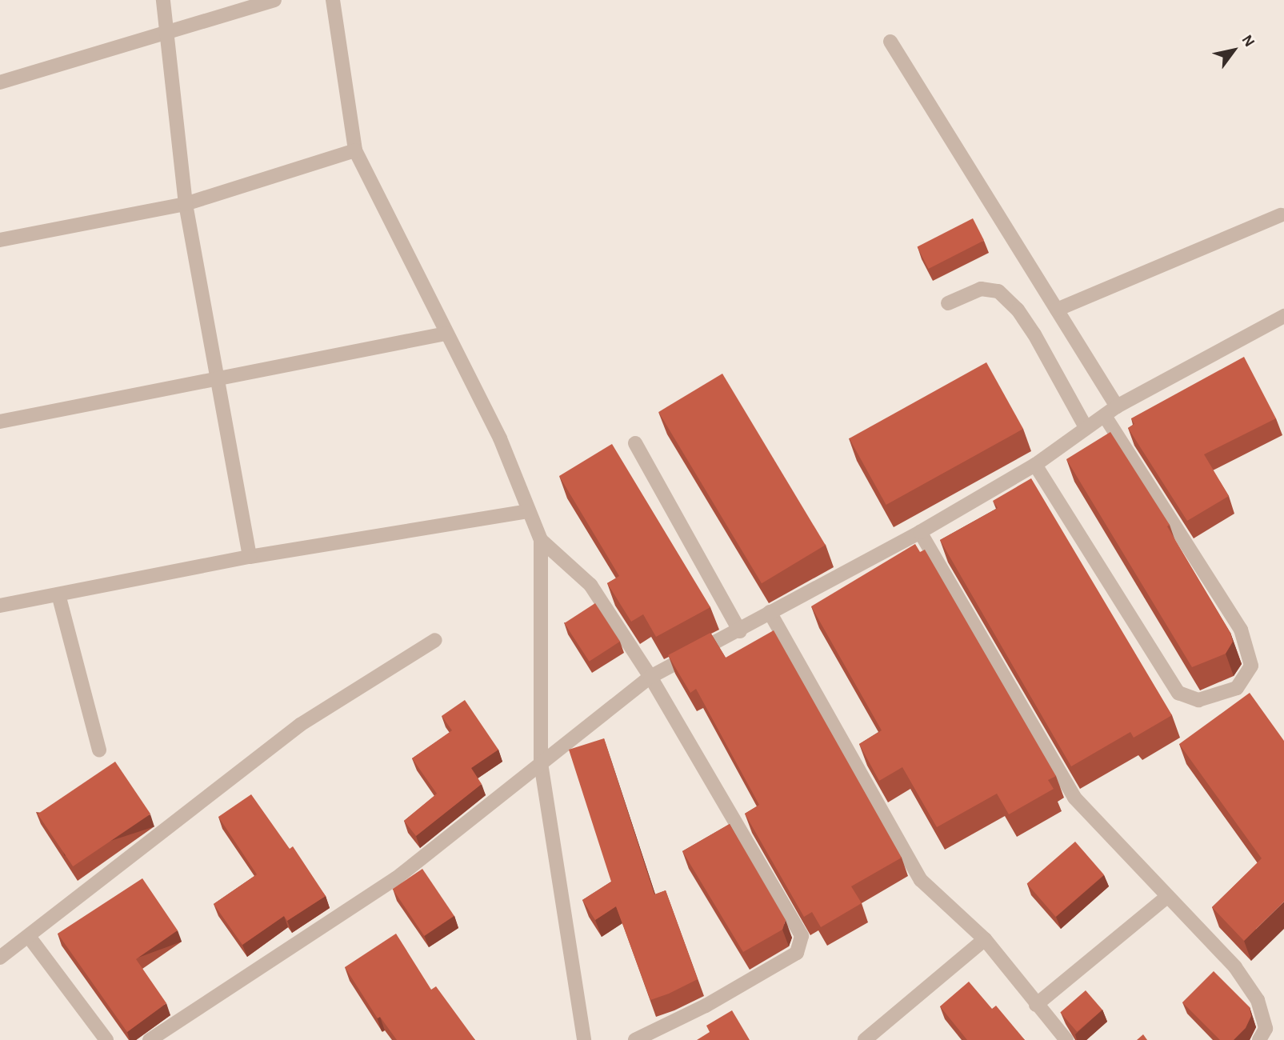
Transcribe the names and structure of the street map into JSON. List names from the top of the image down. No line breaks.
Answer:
{"north":"top right"}
